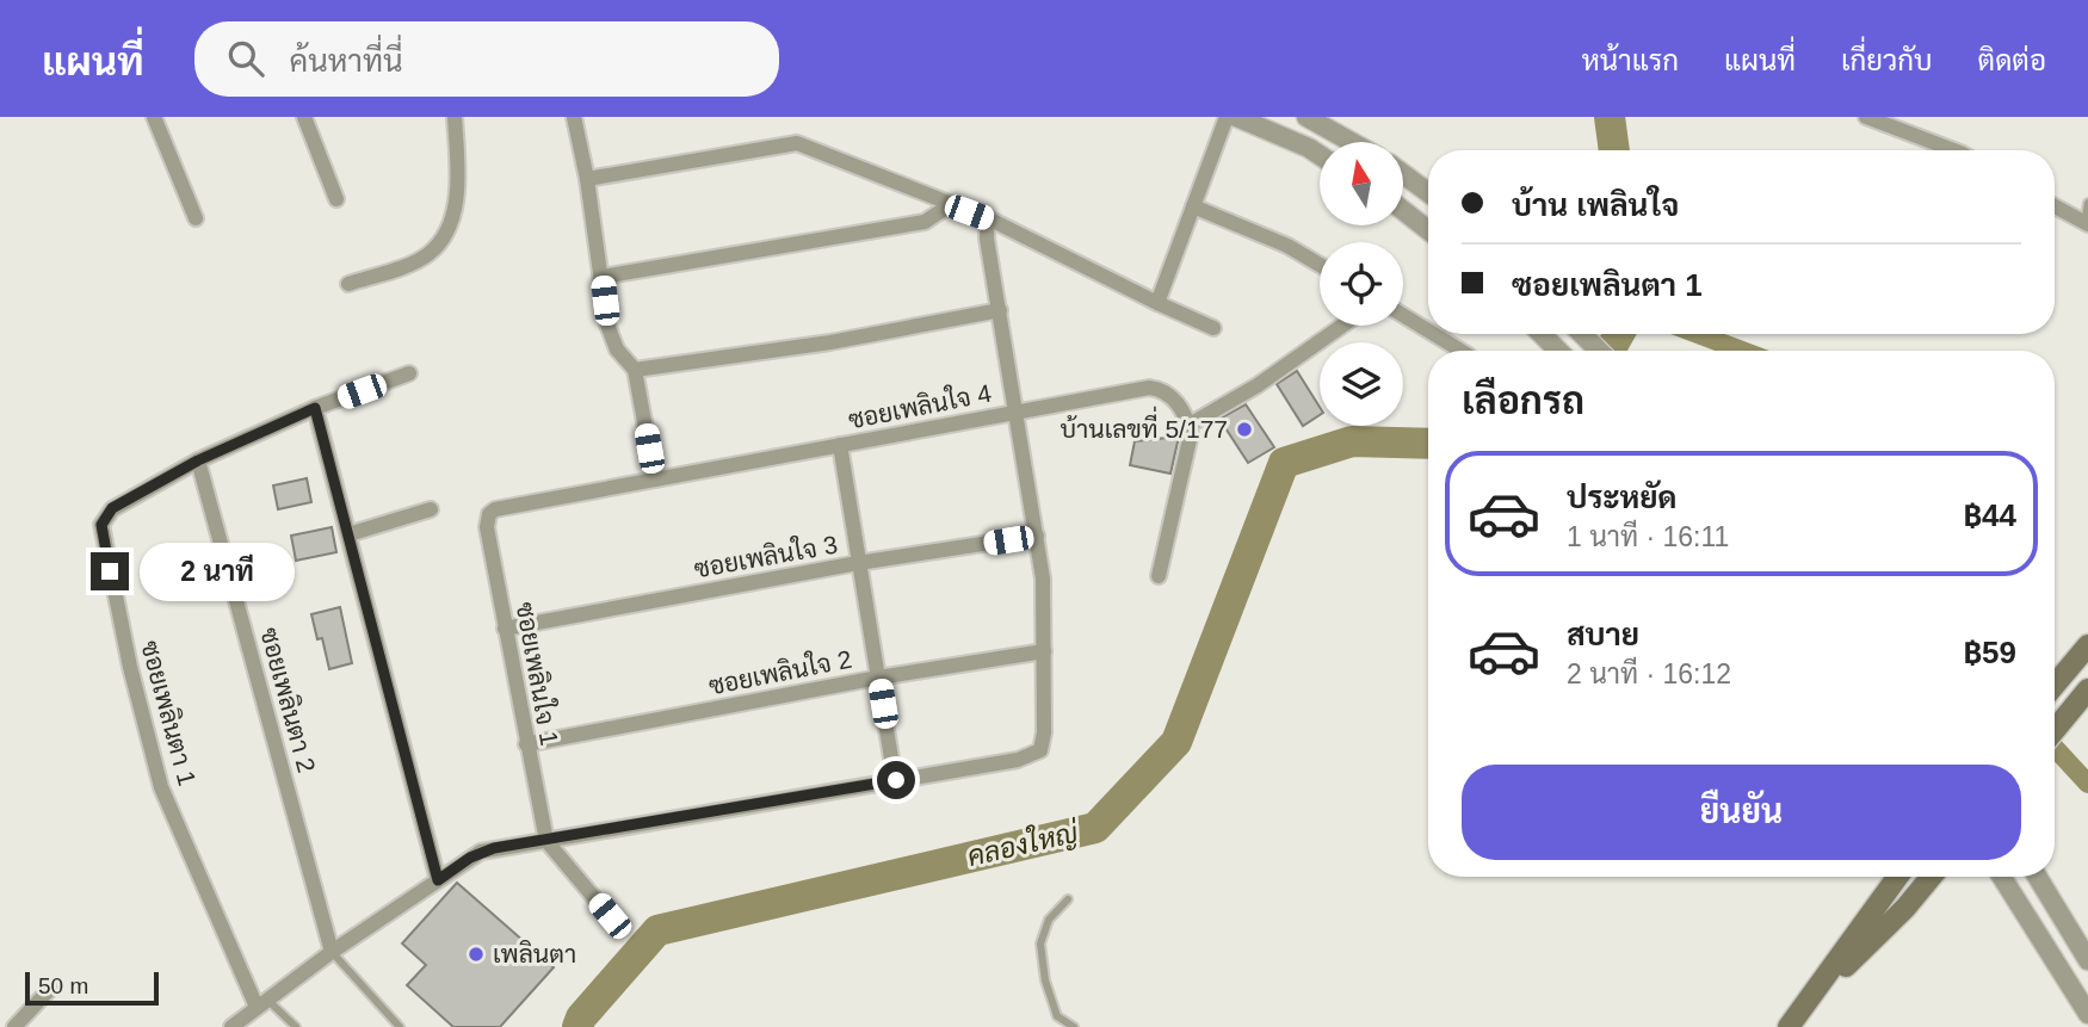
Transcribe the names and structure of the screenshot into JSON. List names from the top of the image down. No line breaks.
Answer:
{"streets":{"street":["ซอยเพลินใจ 4","ซอยเพลินใจ 3","ซอยเพลินใจ 2","ซอยเพลินใจ 1","ซอยเพลินตา 2","ซอยเพลินตา 1"]},"crossings":[["ซอยเพลินใจ 4","ซอยเพลินใจ 1"],["ซอยเพลินใจ 3","ซอยเพลินใจ 1"],["ซอยเพลินใจ 2","ซอยเพลินใจ 1"],["ซอยเพลินตา 2","ซอยเพลินตา 1"]],"water":["คลองใหญ่"],"places":["บ้านเลขที่ 5/177","เพลินตา"],"scale_bar":"50 m","north":"top","page":{"header":"แผนที่","search":"ค้นหาที่นี่","nav":["หน้าแรก","แผนที่","เกี่ยวกับ","ติดต่อ"],"banner":["บ้าน เพลินใจ","ซอยเพลินตา 1"],"heading":"เลือกรถ","list":[{"name":"ประหยัด","note":"1 นาที · 16:11","value":"฿44"},{"name":"สบาย","note":"2 นาที · 16:12","value":"฿59"}],"bubble":"2 นาที","buttons":"ยืนยัน","scale":"50 m"}}
